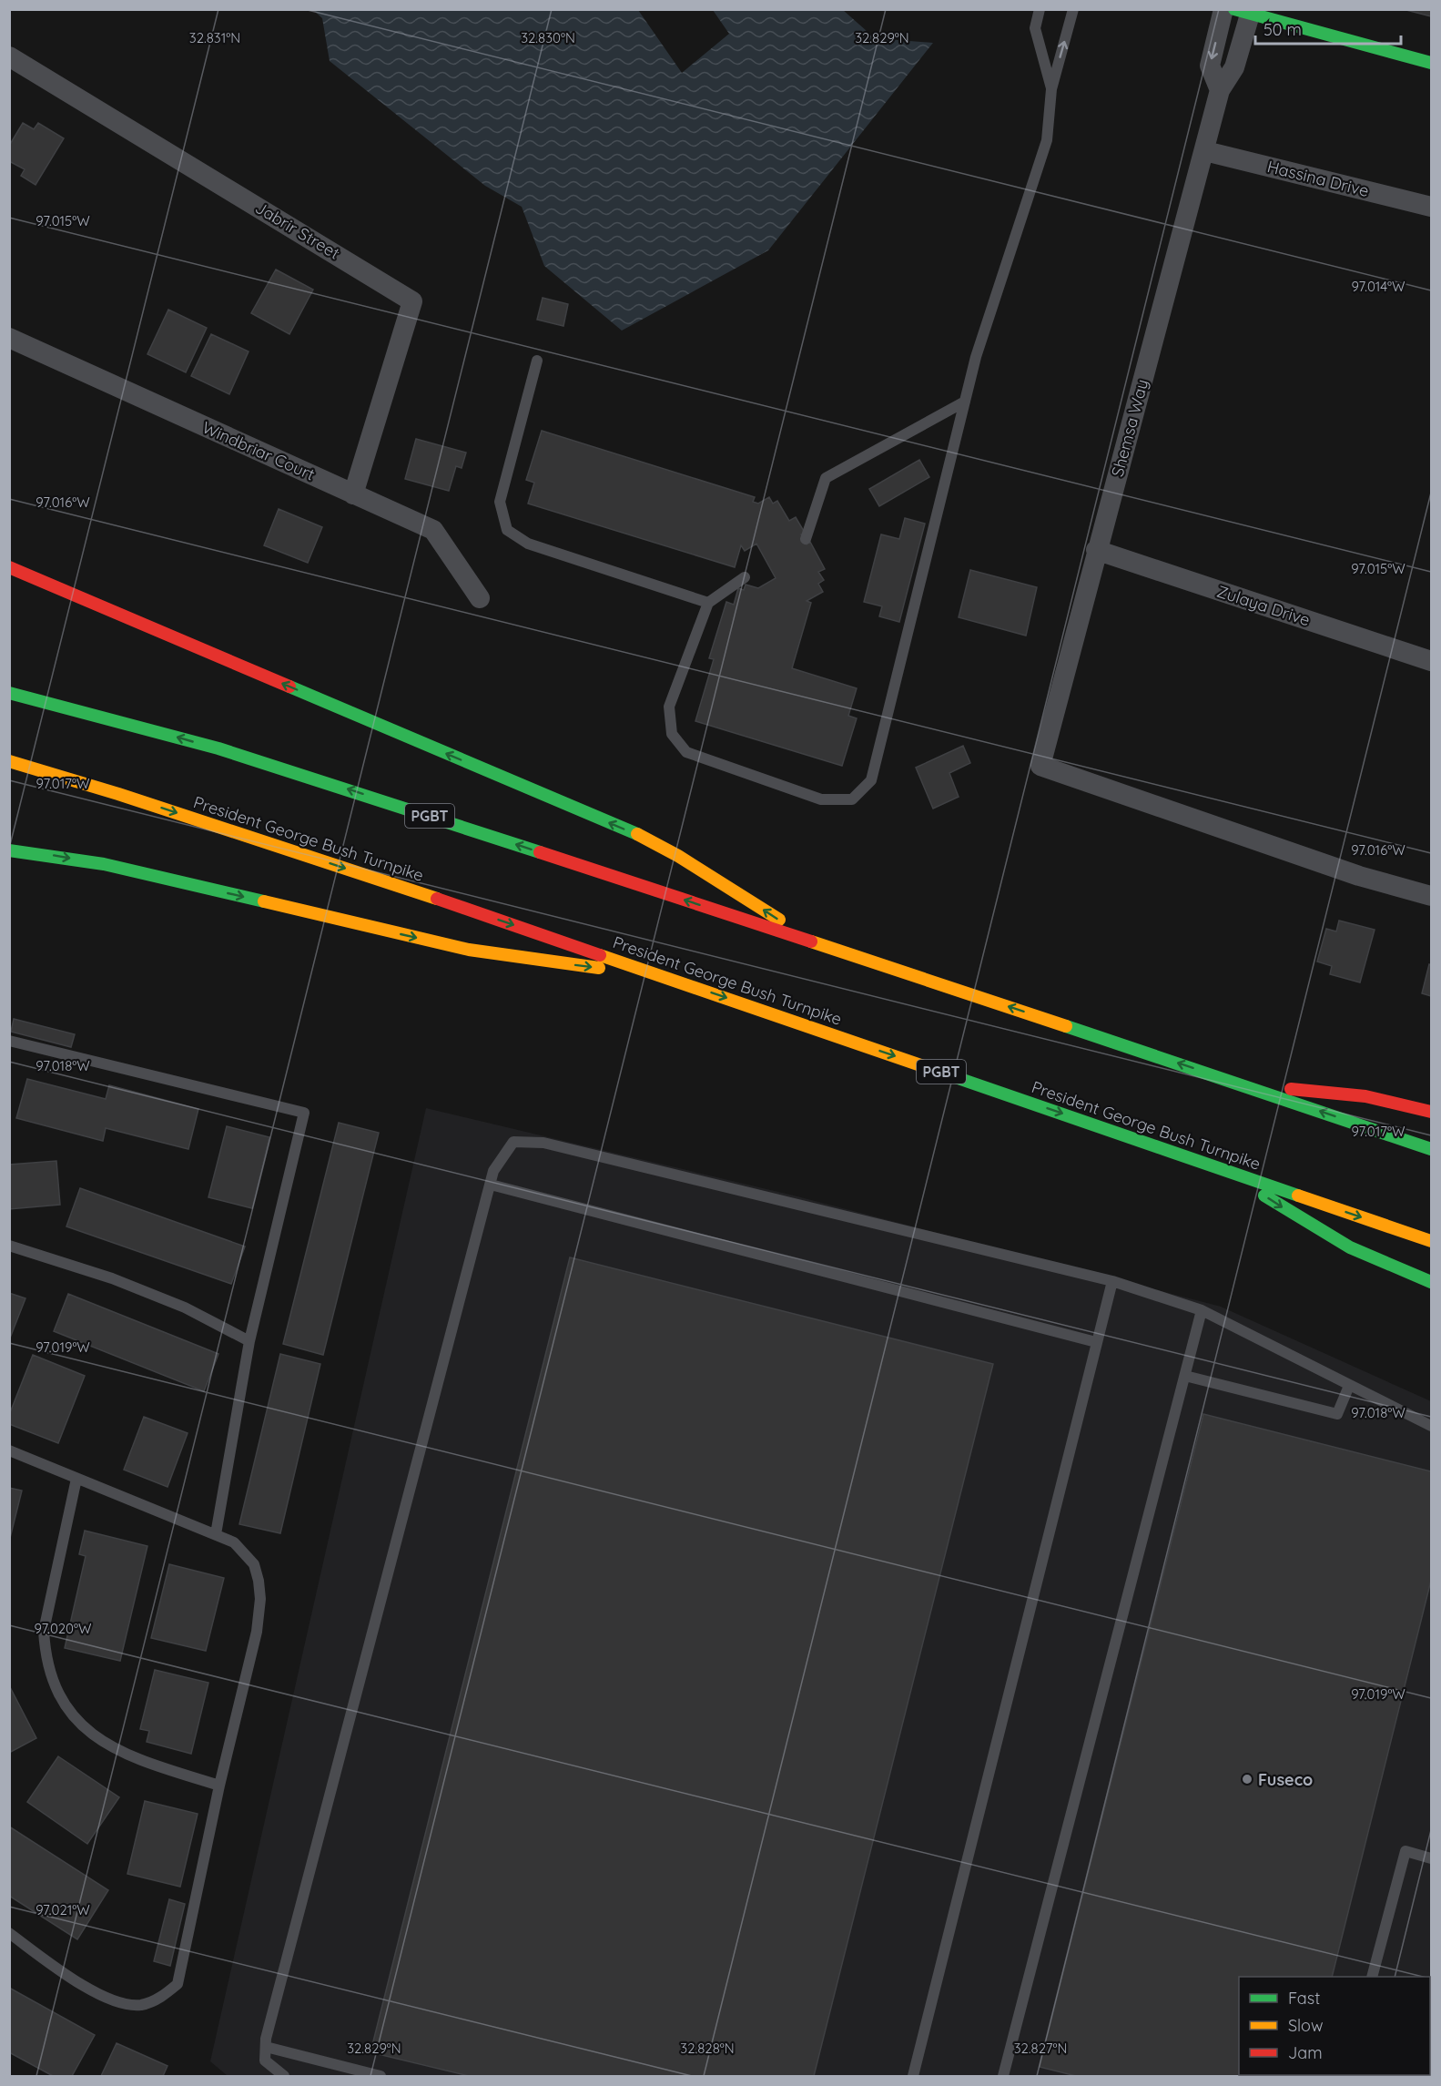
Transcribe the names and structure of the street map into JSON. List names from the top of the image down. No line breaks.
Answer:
{"streets":{"main road":["PGBT","President George Bush Turnpike"],"street":["Hassina Drive","Jabrir Street","Shemsa Way","Windbriar Court","Zulaya Drive"]},"crossings":[["Hassina Drive","Shemsa Way"],["Jabrir Street","Windbriar Court"],["Shemsa Way","Zulaya Drive"]],"places":["Fuseco"],"legend":["Fast","Slow","Jam"],"scale_bar":"50 m","coordinates":["32.831°N","32.830°N","32.829°N","97.015°W","97.014°W","97.016°W","97.017°W","97.018°W","97.019°W","97.020°W","97.021°W","32.828°N","32.827°N"]}
